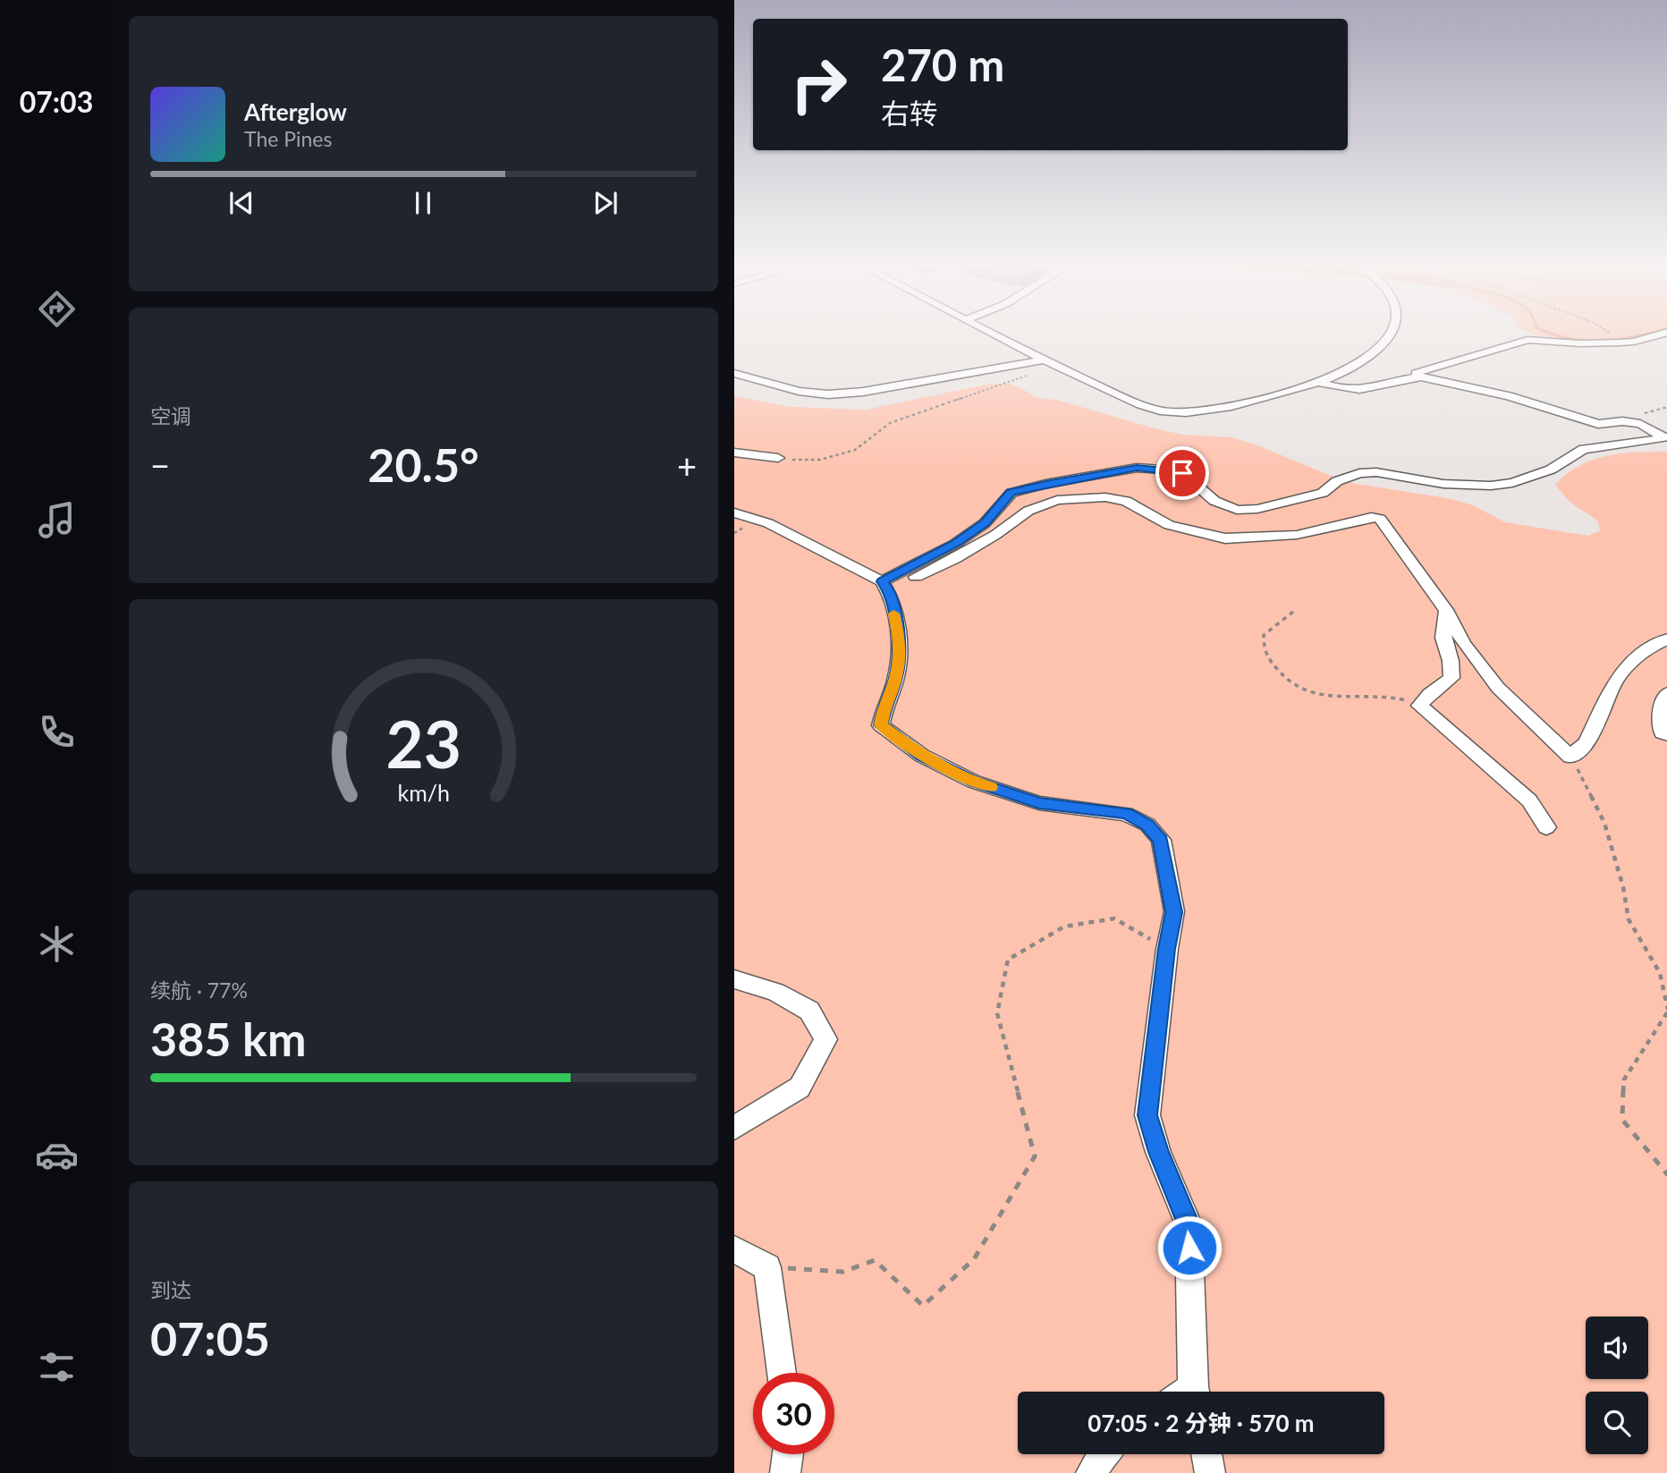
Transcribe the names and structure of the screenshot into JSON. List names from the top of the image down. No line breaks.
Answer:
{"page":{"tabs":"07:03","turn":["270 m","右转"],"song":["Afterglow","The Pines"],"tile":["空调",["续航 · 77%","385 km"],["到达","07:05"]],"heat":["−","20.5°","+"],"limit":"30","trip":"07:05 · 2 分钟 · 570 m","gauge":["23","km/h"]}}
